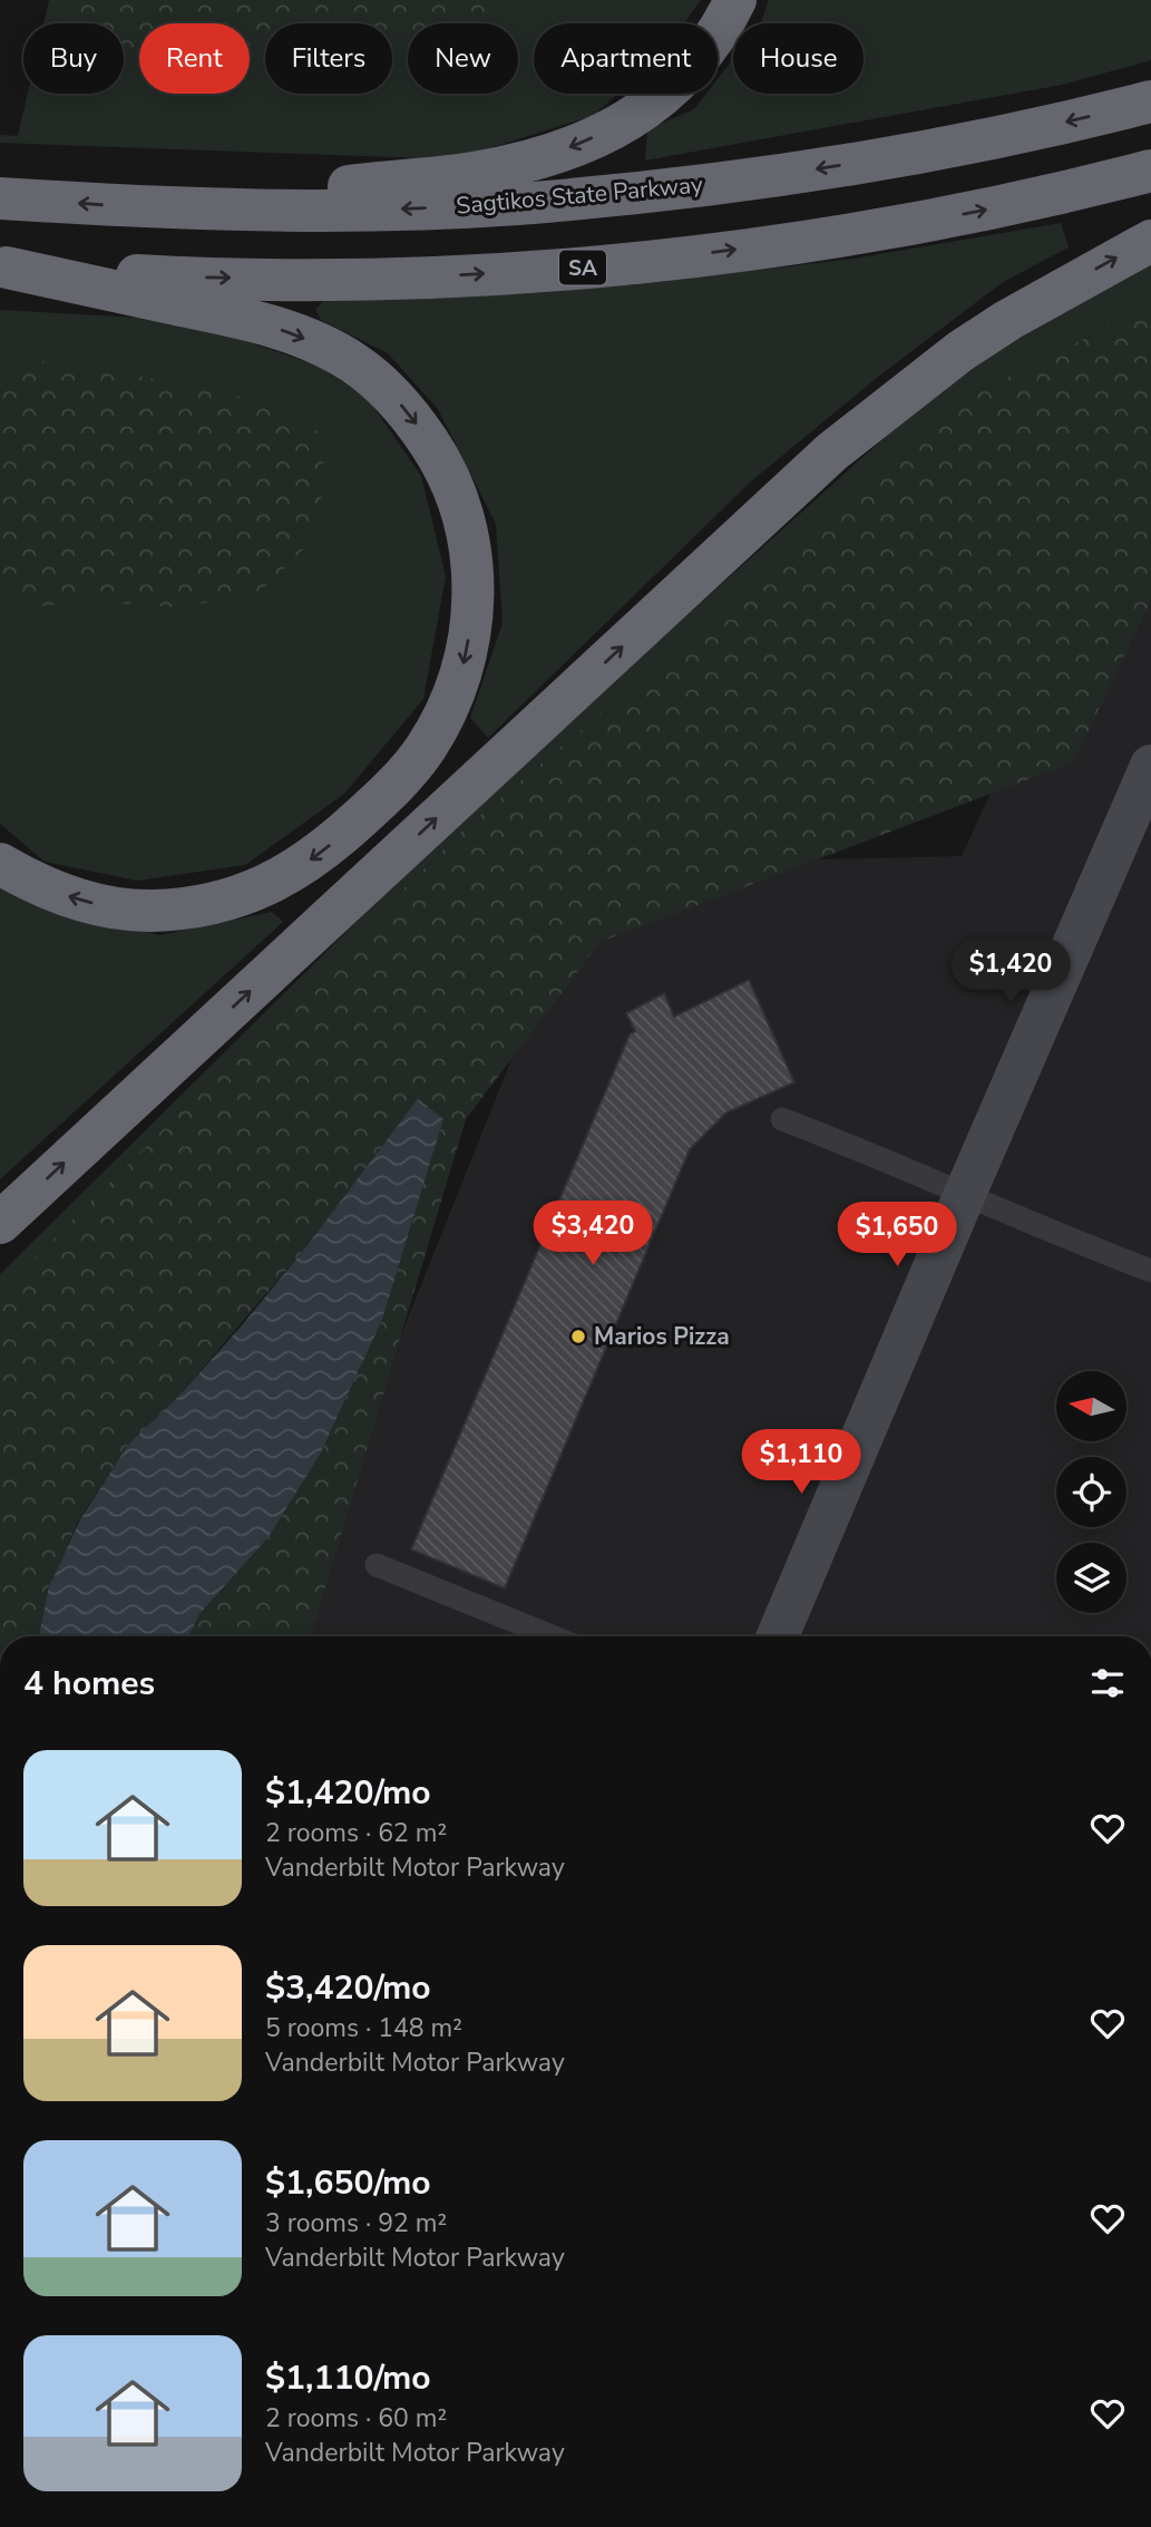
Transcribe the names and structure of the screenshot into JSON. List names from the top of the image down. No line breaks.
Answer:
{"streets":{"highway":["Sagtikos State Parkway","SA"]},"places":["Marios Pizza"],"north":"left","page":{"chip":["Buy","Rent","Filters","New","Apartment","House"],"price":["$1,420","$3,420","$1,650","$1,110"],"heading":"4 homes","list":[{"name":"$1,420/mo","note":"2 rooms · 62 m² · Vanderbilt Motor Parkway"},{"name":"$3,420/mo","note":"5 rooms · 148 m² · Vanderbilt Motor Parkway"},{"name":"$1,650/mo","note":"3 rooms · 92 m² · Vanderbilt Motor Parkway"},{"name":"$1,110/mo","note":"2 rooms · 60 m² · Vanderbilt Motor Parkway"}]}}
